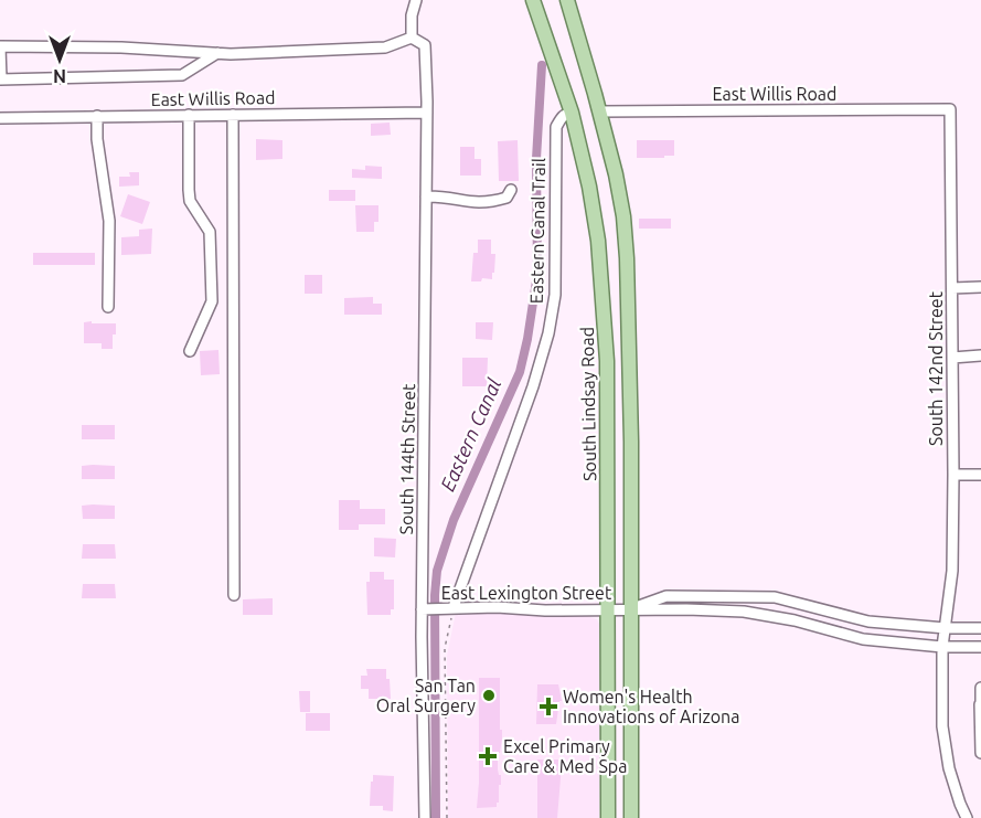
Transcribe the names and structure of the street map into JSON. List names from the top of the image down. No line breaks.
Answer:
{"streets":{"main road":["South Lindsay Road"],"street":["East Willis Road","Eastern Canal Trail","South 142nd Street","South 144th Street","East Lexington Street"]},"crossings":[["East Willis Road","South 142nd Street"],["East Willis Road","South 144th Street"],["Eastern Canal Trail","South Lindsay Road"],["Eastern Canal Trail","East Lexington Street"],["South 142nd Street","East Lexington Street"],["South Lindsay Road","East Lexington Street"],["South 144th Street","East Lexington Street"]],"water":["Eastern Canal"],"places":{"other":["San Tan Oral Surgery"],"health":["Women's Health Innovations of Arizona","Excel Primary Care & Med Spa"]},"north":"bottom"}
